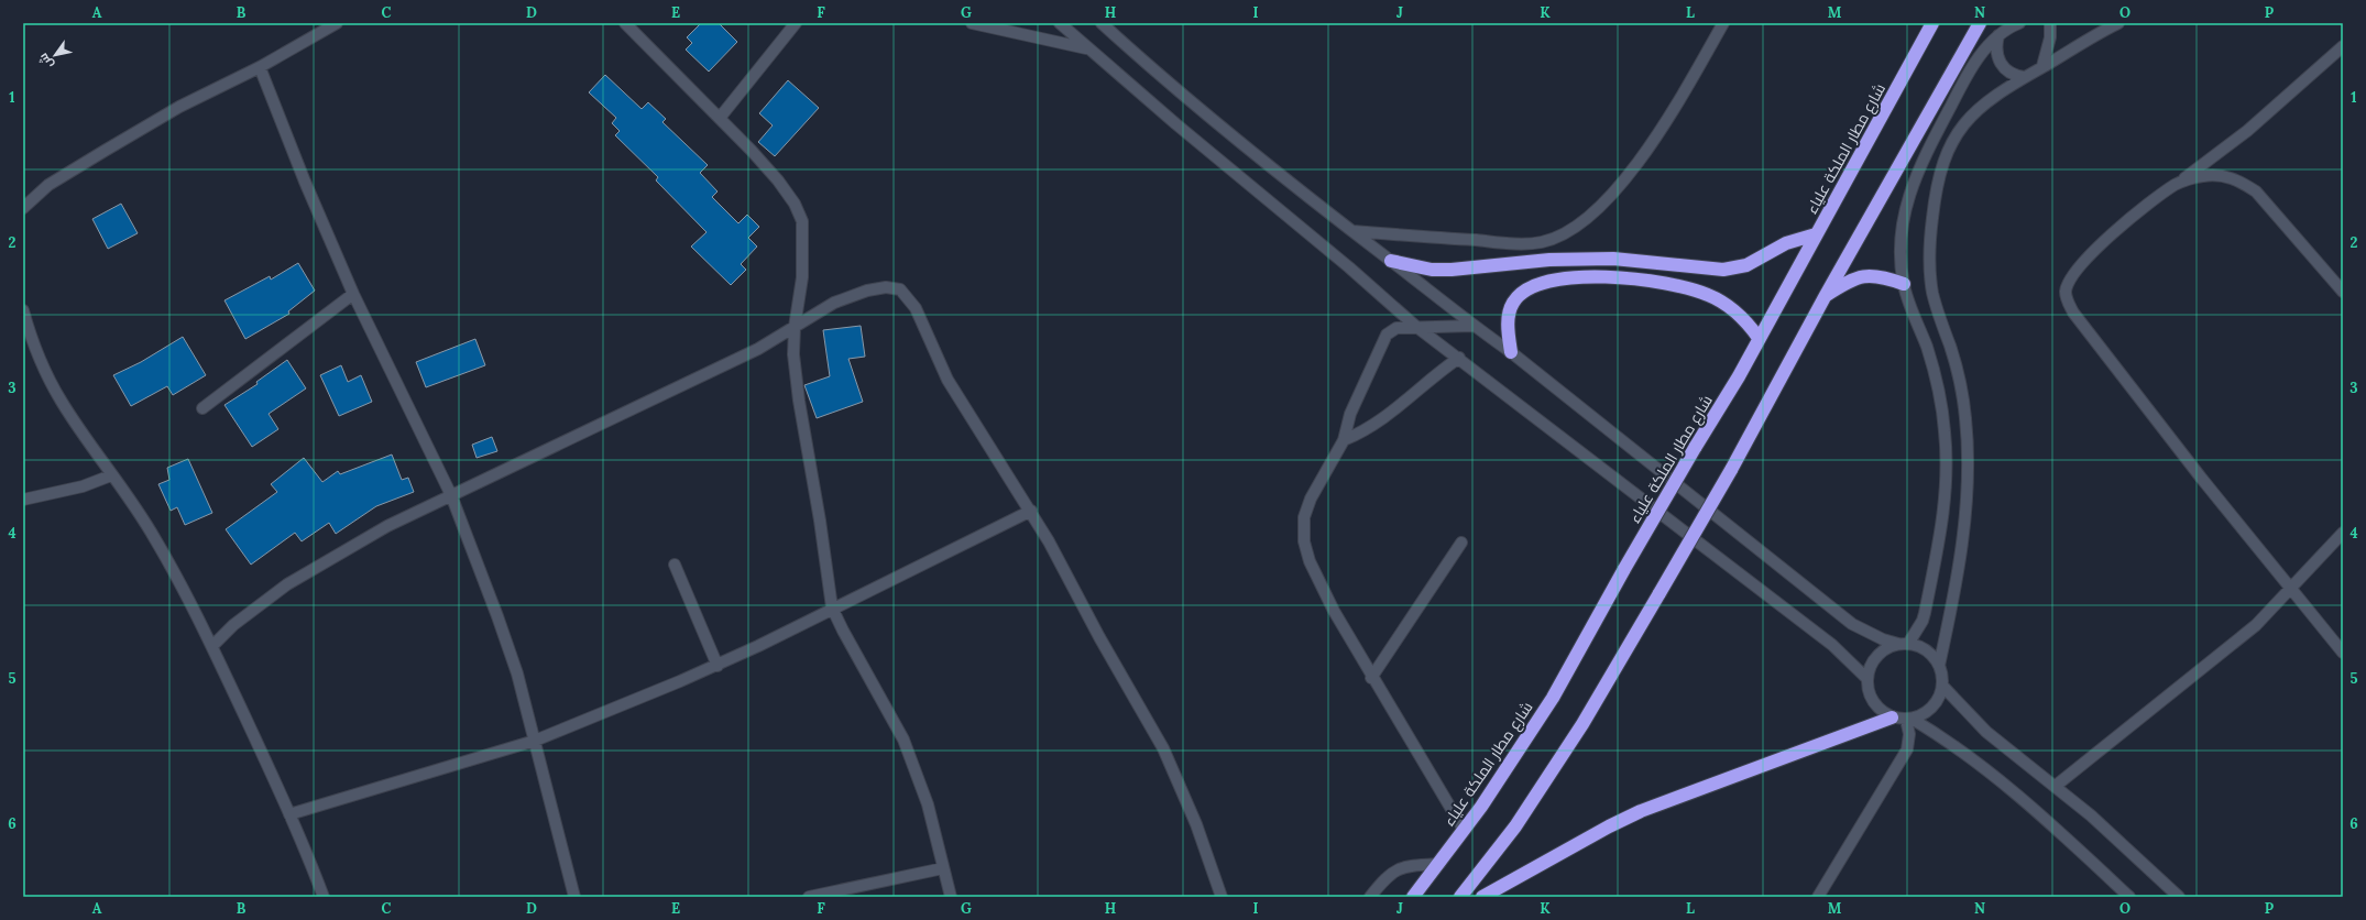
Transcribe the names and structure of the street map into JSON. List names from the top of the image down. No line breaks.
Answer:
{"streets":{"highway":["شارع مطار الملكة علياء"]},"north":"bottom left","grid":{"columns":["A","B","C","D","E","F","G","H","I","J","K","L","M","N","O","P"],"rows":["1","2","3","4","5","6"]}}
